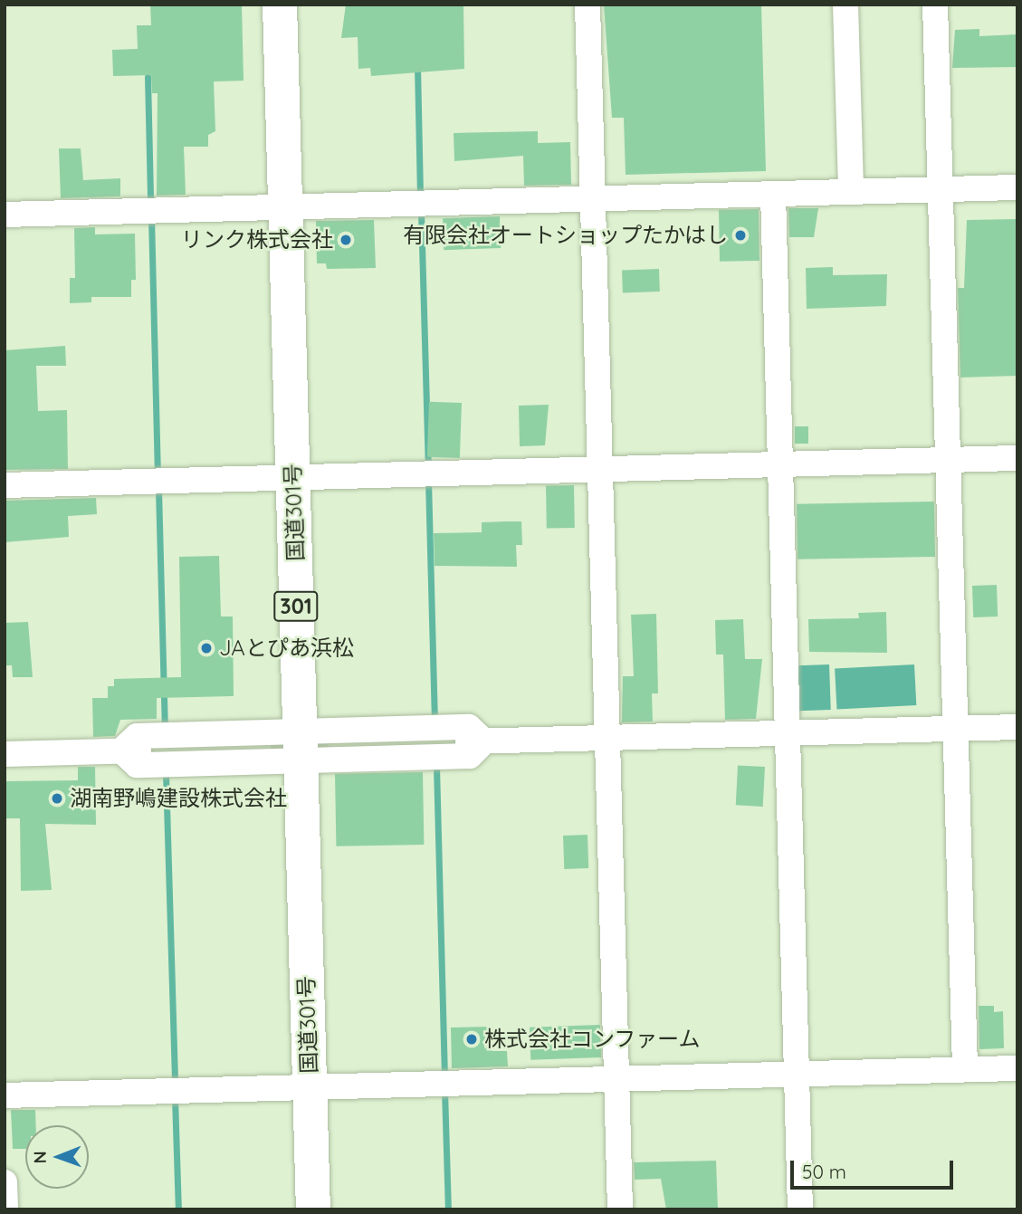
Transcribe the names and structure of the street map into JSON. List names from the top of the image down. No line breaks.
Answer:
{"streets":{"highway":["国道301号","301"]},"places":["有限会社オートショップたかはし","リンク株式会社","JAとぴあ浜松","湖南野嶋建設株式会社","株式会社コンファーム"],"scale_bar":"50 m","north":"left"}
